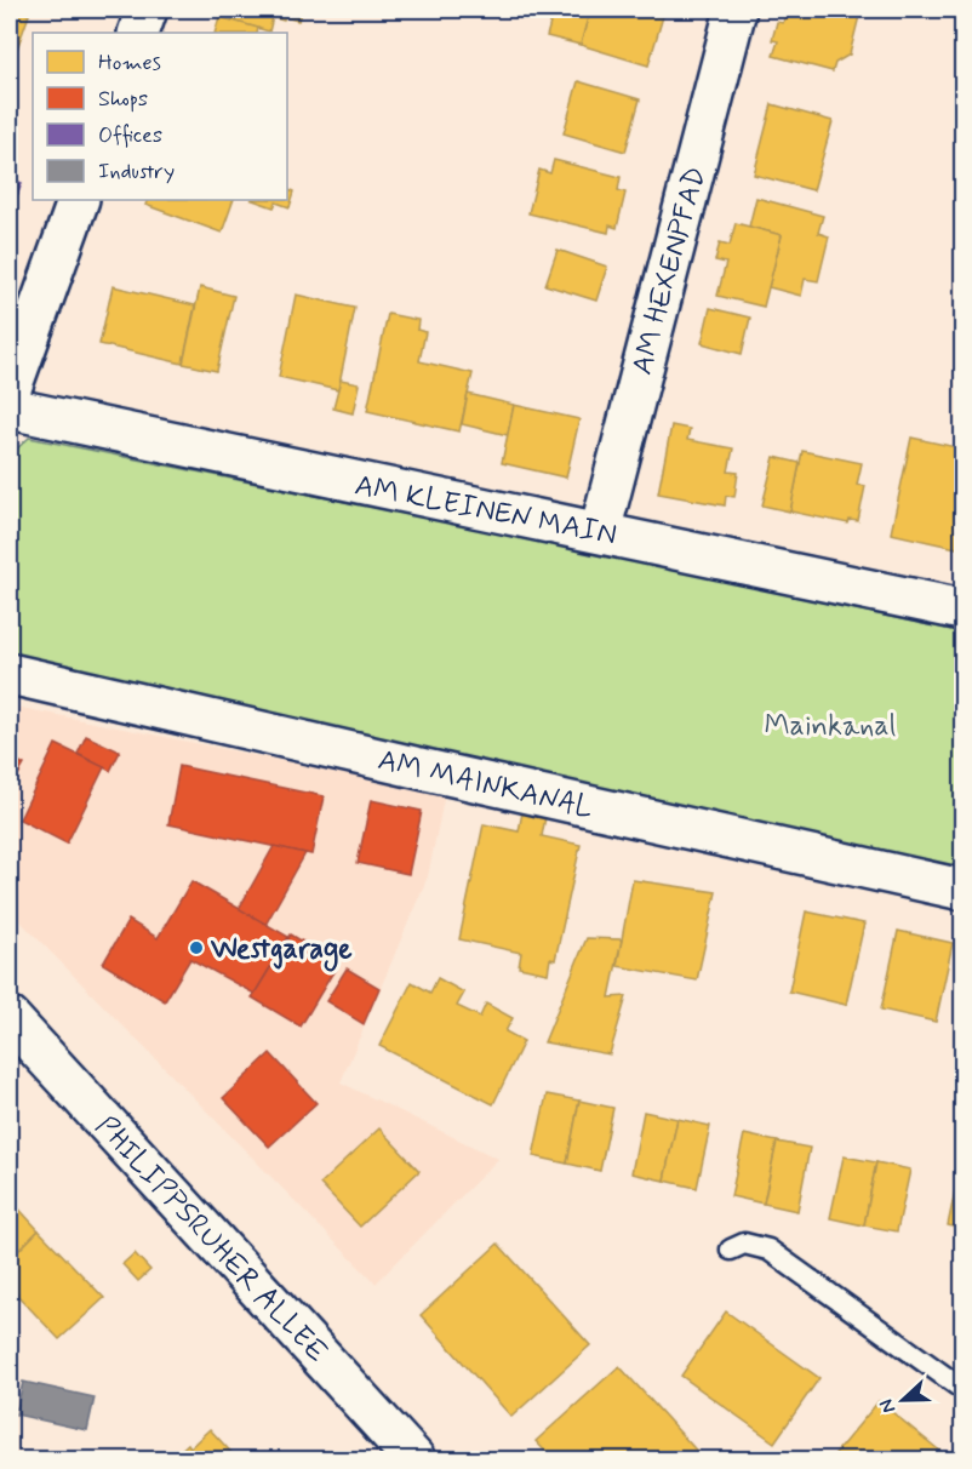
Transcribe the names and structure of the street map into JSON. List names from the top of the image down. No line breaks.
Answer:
{"streets":{"street":["AM HEXENPFAD","AM KLEINEN MAIN","AM MAINKANAL","PHILIPPSRUHER ALLEE"]},"crossings":[["AM HEXENPFAD","AM KLEINEN MAIN"]],"parks":["Mainkanal"],"places":["Westgarage"],"legend":["Homes","Shops","Offices","Industry"],"north":"left"}
